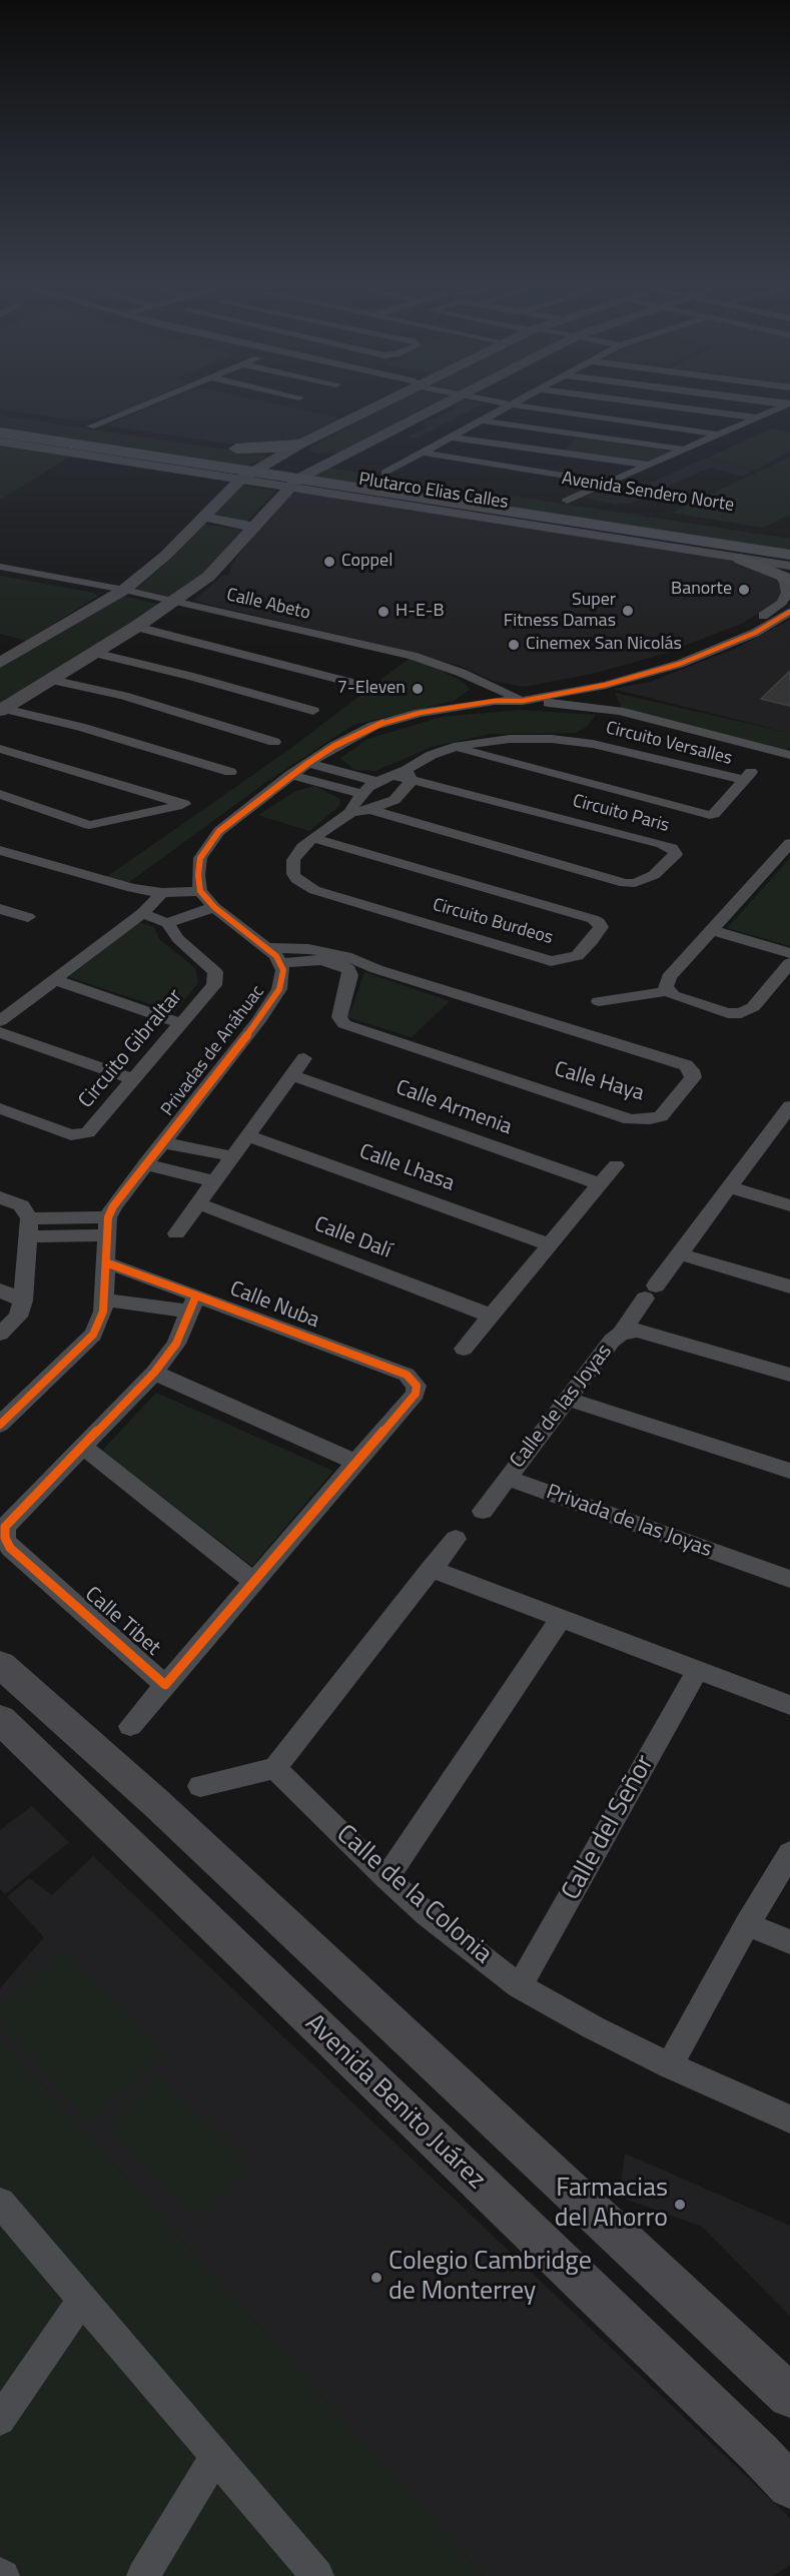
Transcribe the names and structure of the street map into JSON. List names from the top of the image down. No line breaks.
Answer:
{"streets":{"main road":["Avenida Sendero Norte","Avenida Benito Juárez"],"street":["Plutarco Elias Calles","Calle Abeto","Circuito Versalles","Circuito Paris","Circuito Burdeos","Circuito Gibraltar","Privadas de Anáhuac","Calle Haya","Calle Armenia","Calle Lhasa","Calle Dalí","Calle Nuba","Calle de las Joyas","Privada de las Joyas","Calle Tibet","Calle del Señor","Calle de la Colonia"]},"crossings":[["Privadas de Anáhuac","Calle Haya"],["Calle Nuba","Calle Tibet"],["Calle de las Joyas","Privada de las Joyas"],["Calle del Señor","Calle de la Colonia"]],"places":["Coppel","Banorte","Super Fitness Damas","H-E-B","Cinemex San Nicolás","7-Eleven","Farmacias del Ahorro","Colegio Cambridge de Monterrey"]}
